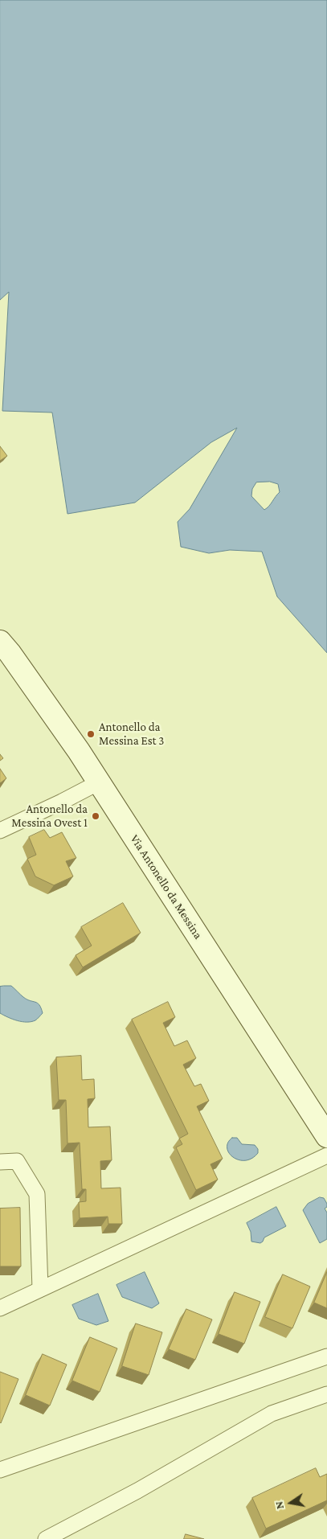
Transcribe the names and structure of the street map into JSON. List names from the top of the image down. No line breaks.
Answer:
{"streets":{"main road":["Via Antonello da Messina"]},"places":["Antonello da Messina Est 3","Antonello da Messina Ovest 1"],"north":"left"}
